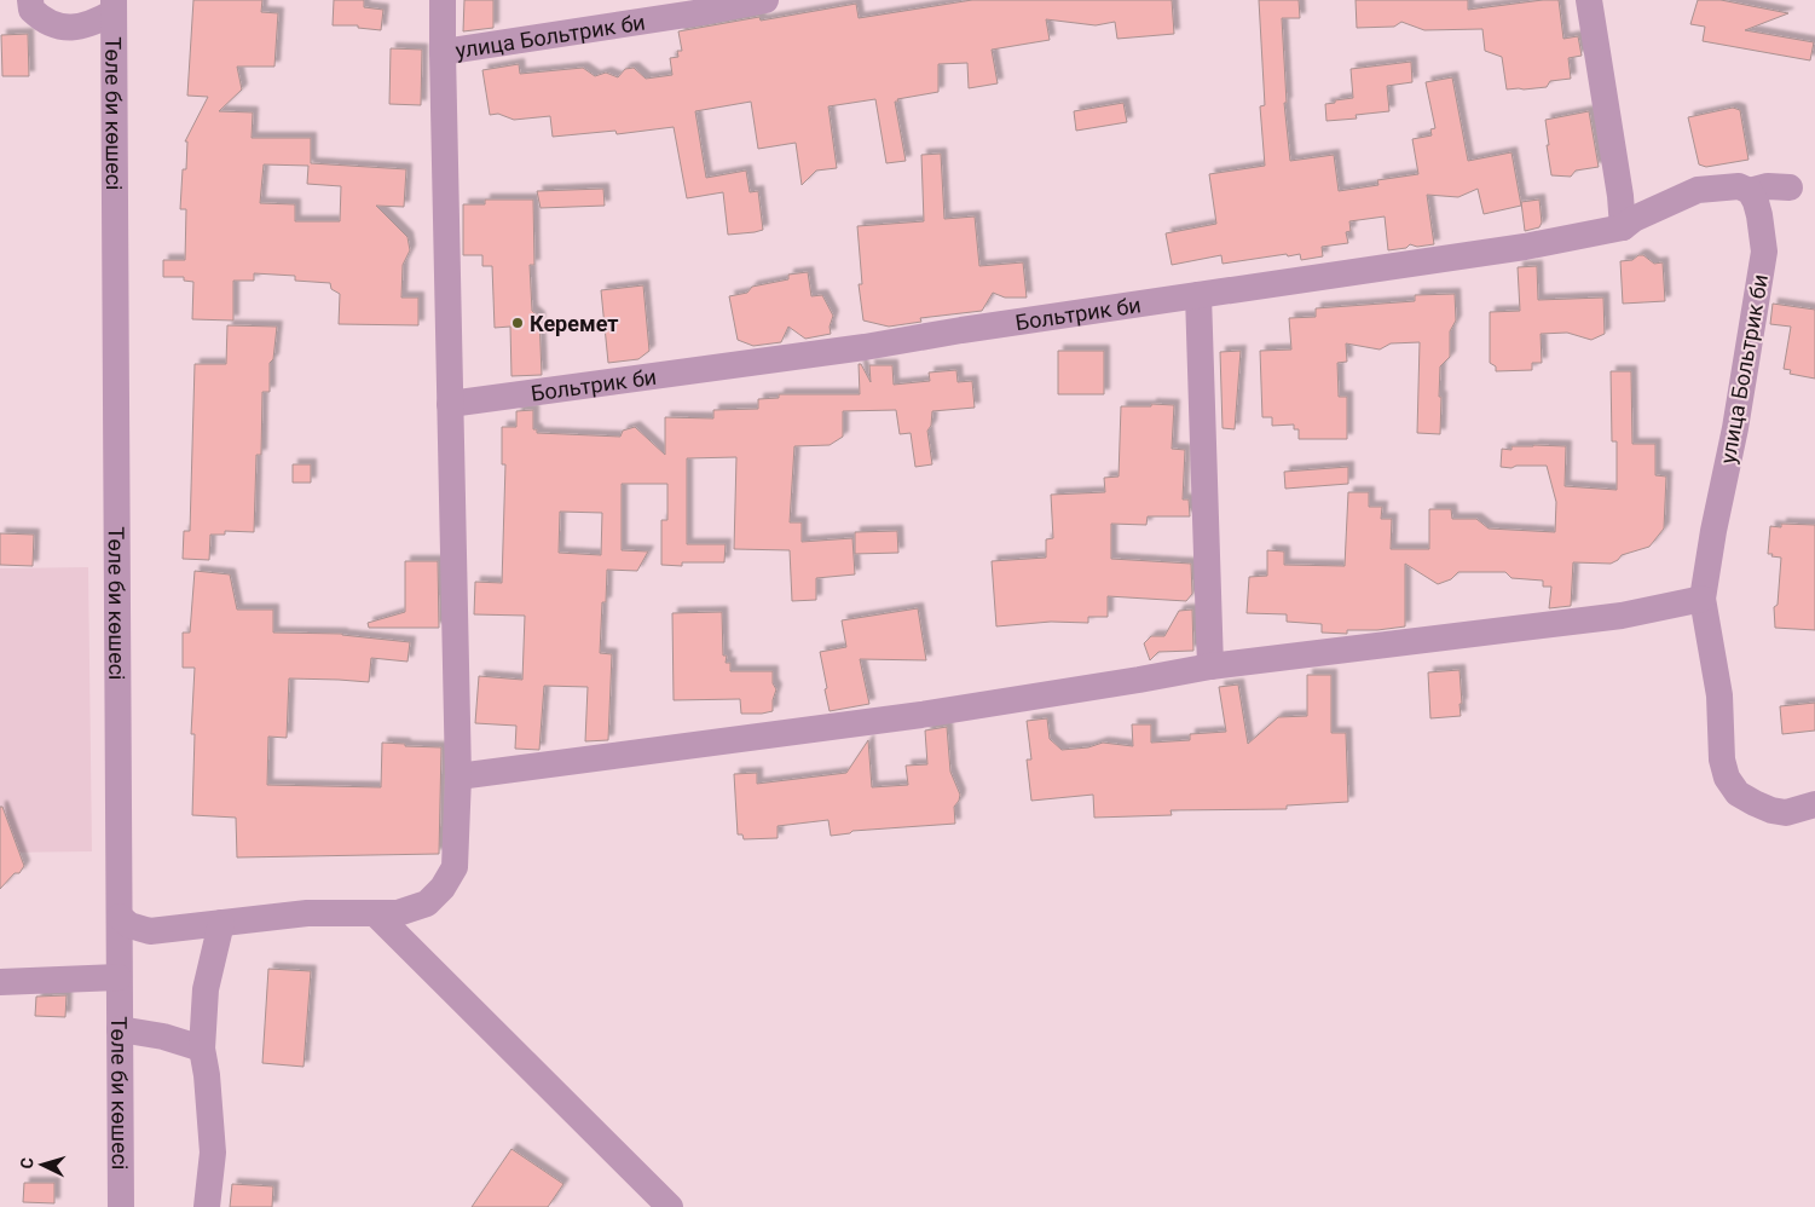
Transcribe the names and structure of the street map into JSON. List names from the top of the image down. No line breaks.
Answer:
{"streets":{"street":["улица Больтрик би","Төле би көшесі","Больтрик би"]},"crossings":[["улица Больтрик би","Больтрик би"]],"places":["Керемет"],"north":"left"}
